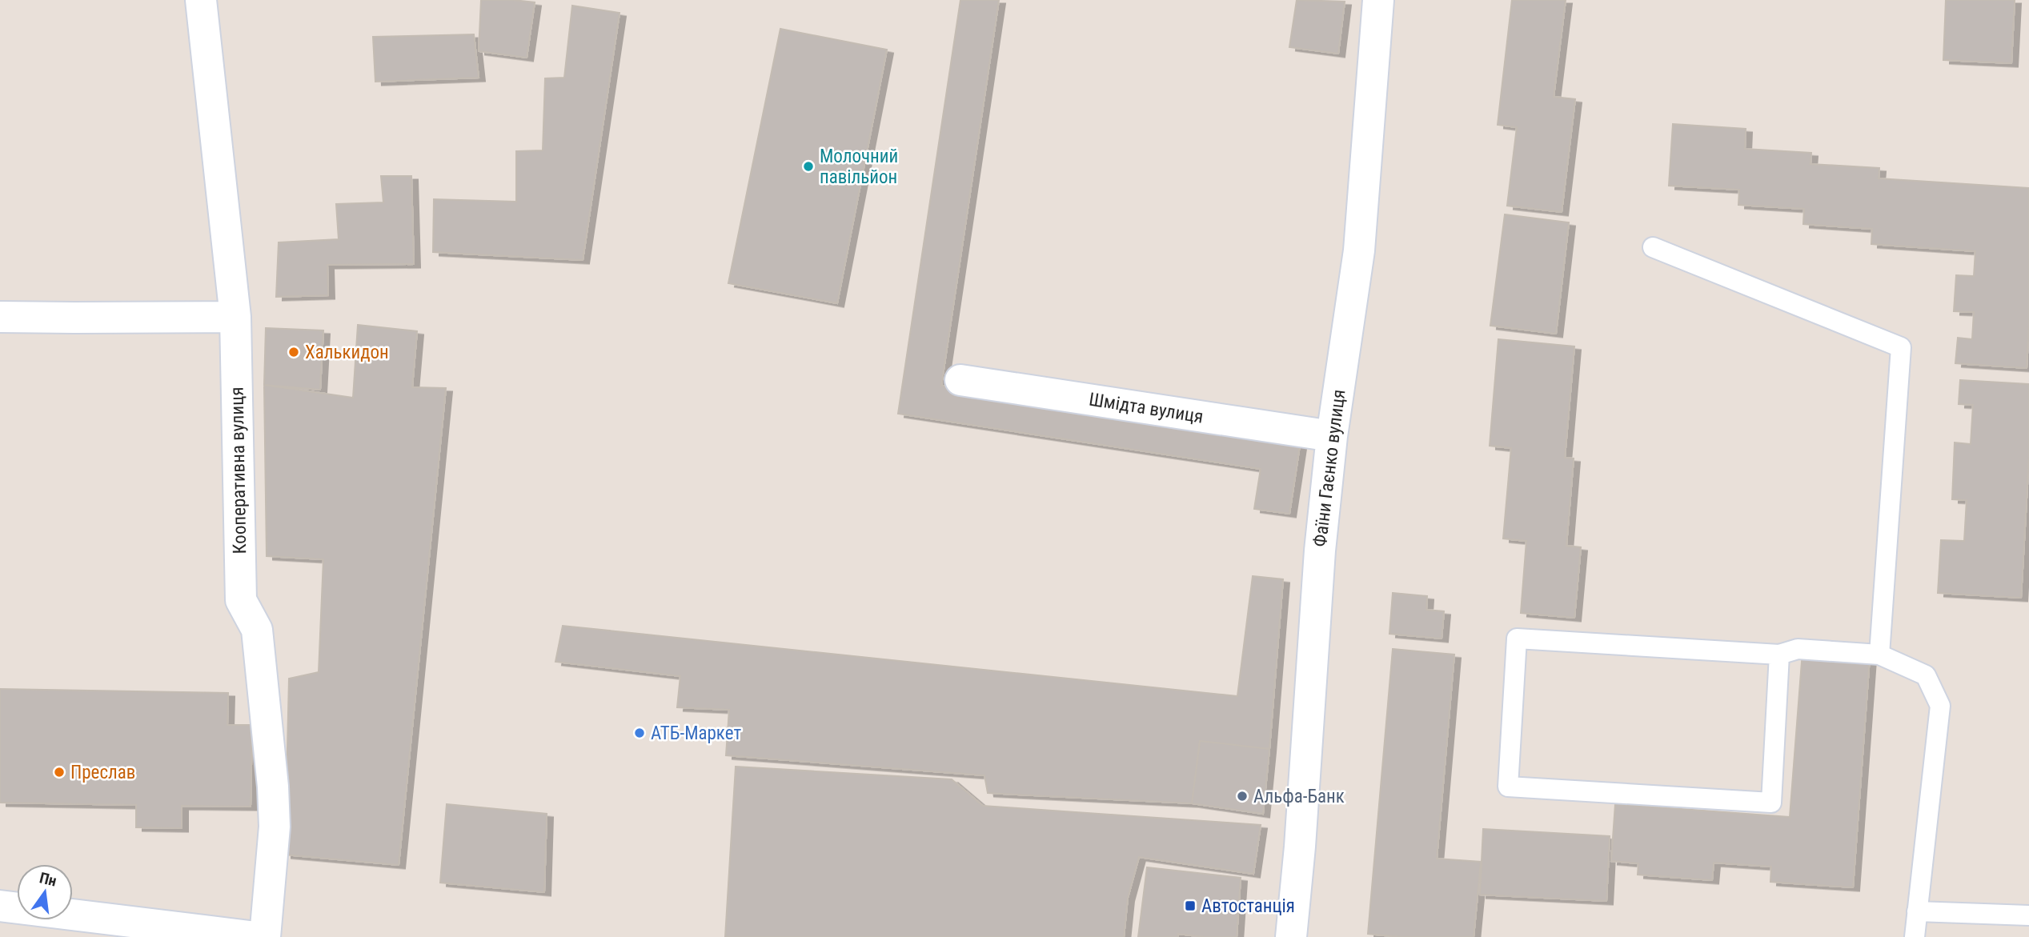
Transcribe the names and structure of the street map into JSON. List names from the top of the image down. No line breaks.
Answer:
{"streets":{"street":["Шмідта вулиця","Фаїни Гаєнко вулиця","Кооперативна вулиця"]},"crossings":[["Шмідта вулиця","Фаїни Гаєнко вулиця"]],"places":{"other":["Молочний павільйон","Халькидон","АТБ-Маркет","Преслав","Альфа-Банк"],"transit":["Автостанція"]},"north":"top"}
